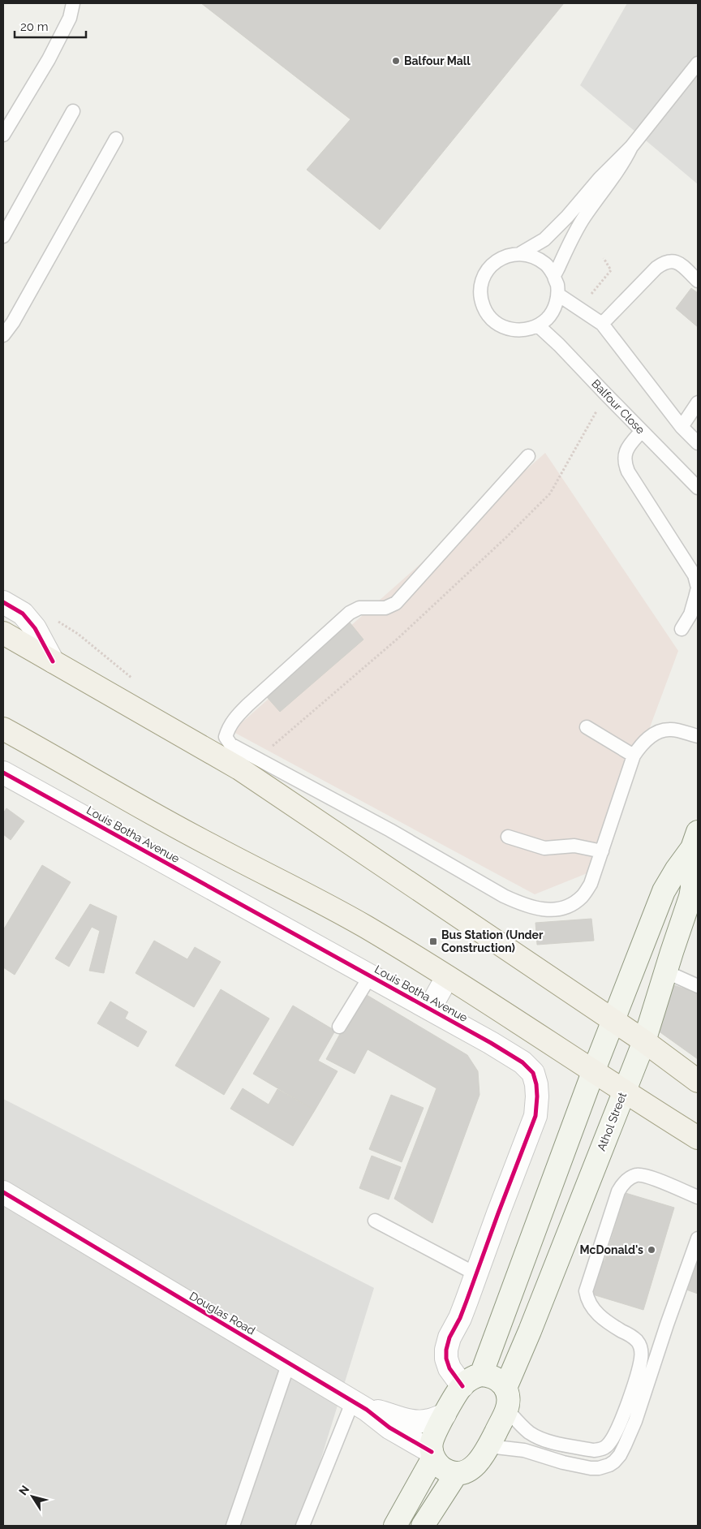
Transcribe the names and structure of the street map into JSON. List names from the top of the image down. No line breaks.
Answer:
{"streets":{"main road":["Athol Street"],"street":["Louis Botha Avenue","Douglas Road"],"lane":["Balfour Close"]},"crossings":[["Louis Botha Avenue","Athol Street"],["Athol Street","Douglas Road"]],"places":{"other":["Balfour Mall","McDonald's"],"transit":["Bus Station (Under Construction)"]},"scale_bar":"20 m","north":"top left"}
